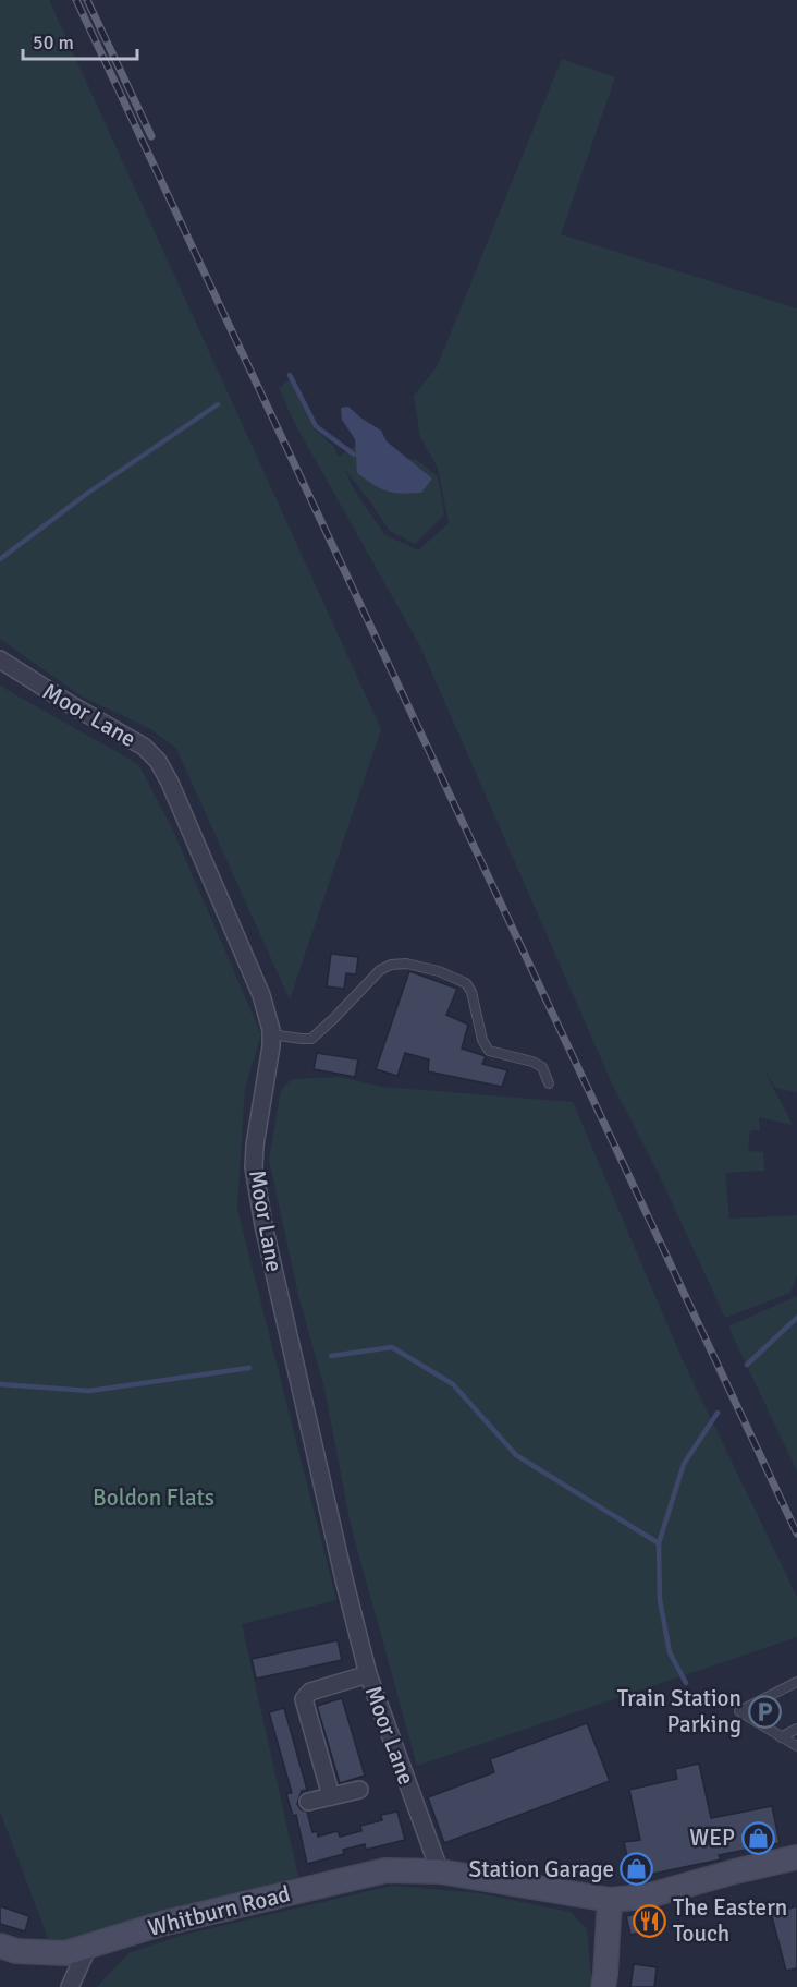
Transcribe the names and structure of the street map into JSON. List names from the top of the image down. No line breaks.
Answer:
{"streets":{"main road":["Whitburn Road"],"street":["Moor Lane"]},"crossings":[["Moor Lane","Whitburn Road"]],"parks":["Boldon Flats"],"places":{"parking":["Train Station Parking"],"shop":["WEP","Station Garage"],"restaurant":["The Eastern Touch"]},"scale_bar":"50 m"}
